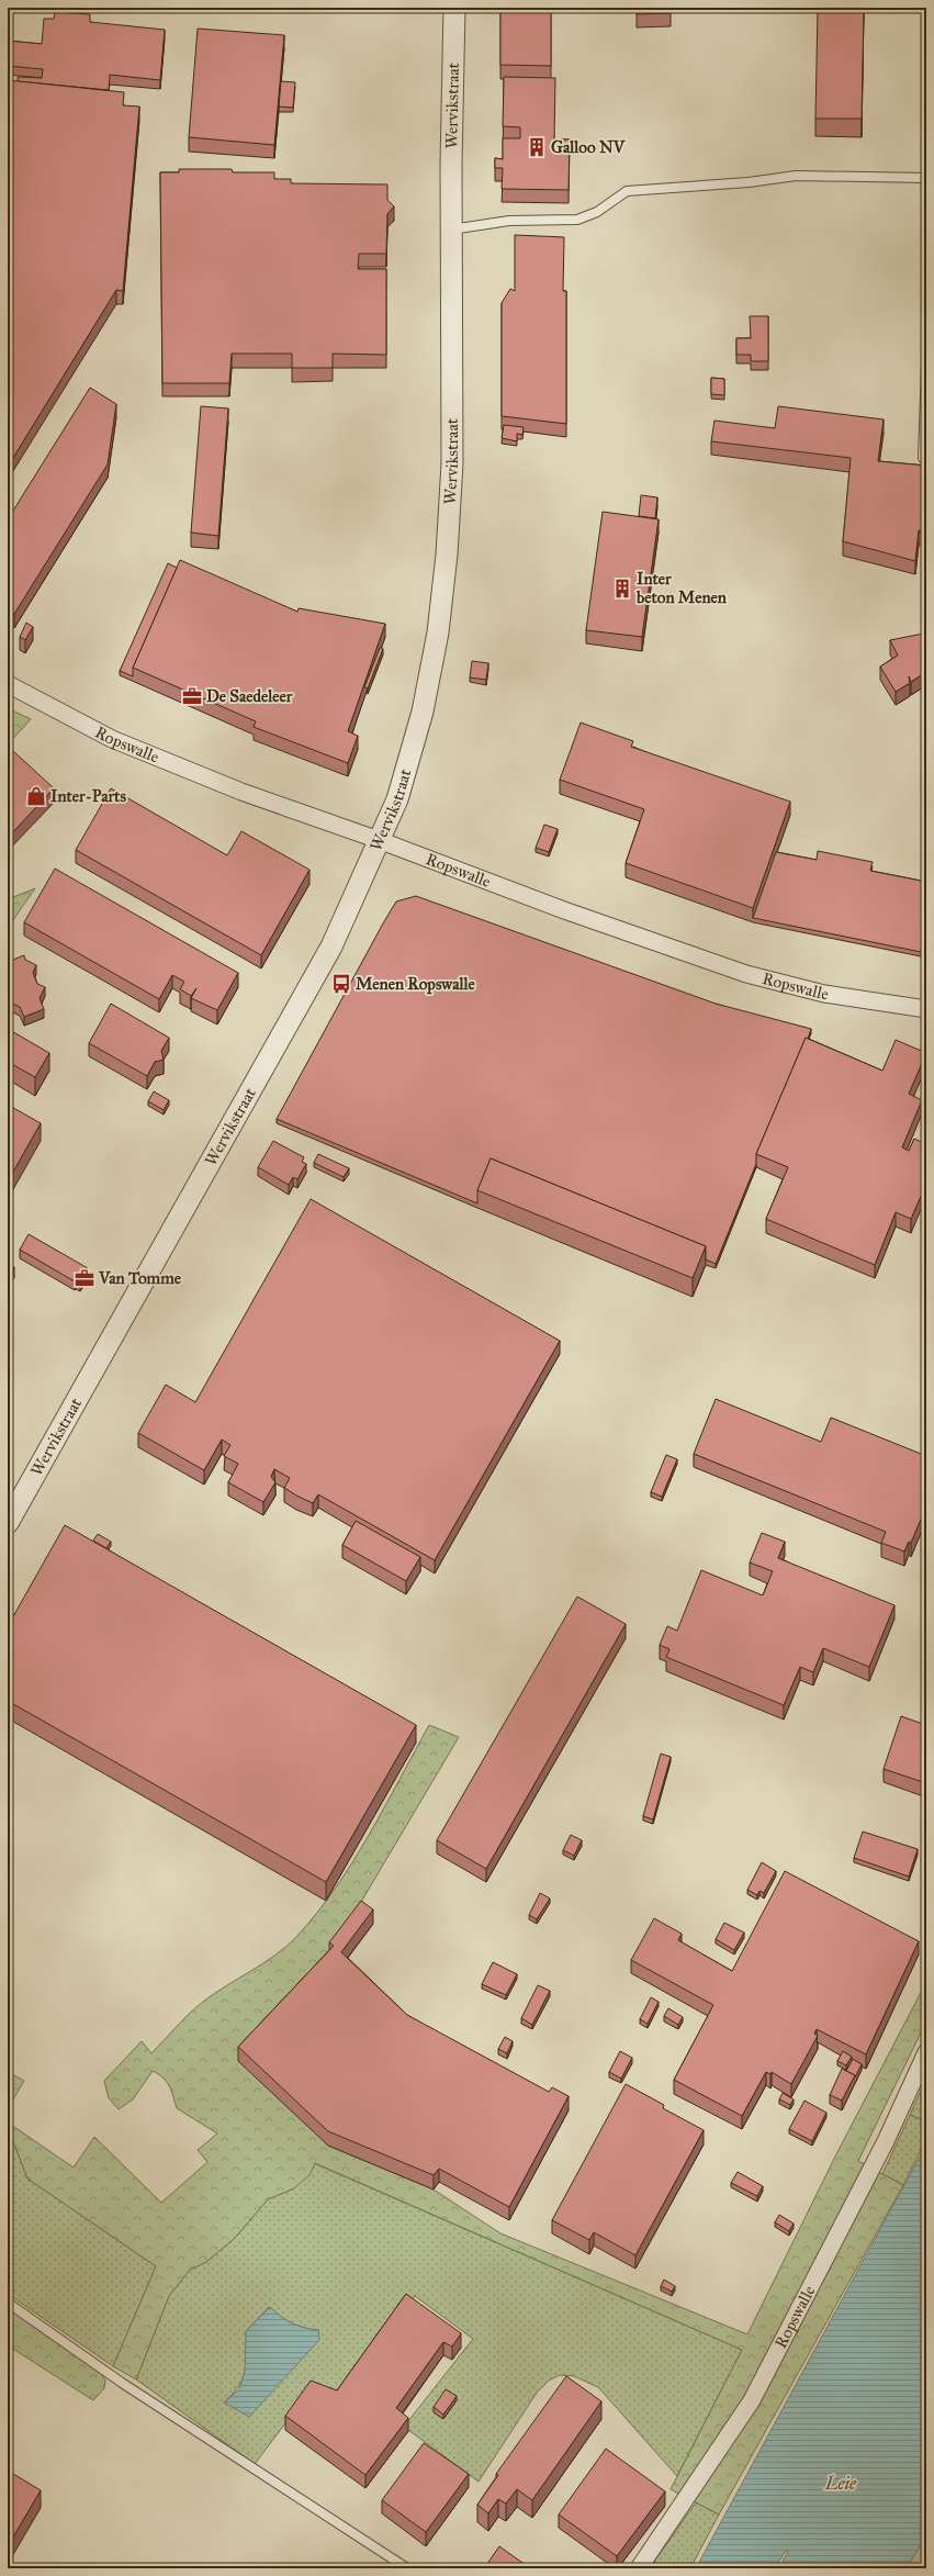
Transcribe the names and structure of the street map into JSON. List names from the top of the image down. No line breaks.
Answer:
{"streets":{"street":["Wervikstraat","Ropswalle"]},"crossings":[["Wervikstraat","Ropswalle"]],"water":["Leie"],"places":{"building":["Galloo NV","Inter beton Menen"],"office":["De Saedeleer","Van Tomme"],"shop":["Inter-Parts"],"bus stop":["Menen Ropswalle"]}}
